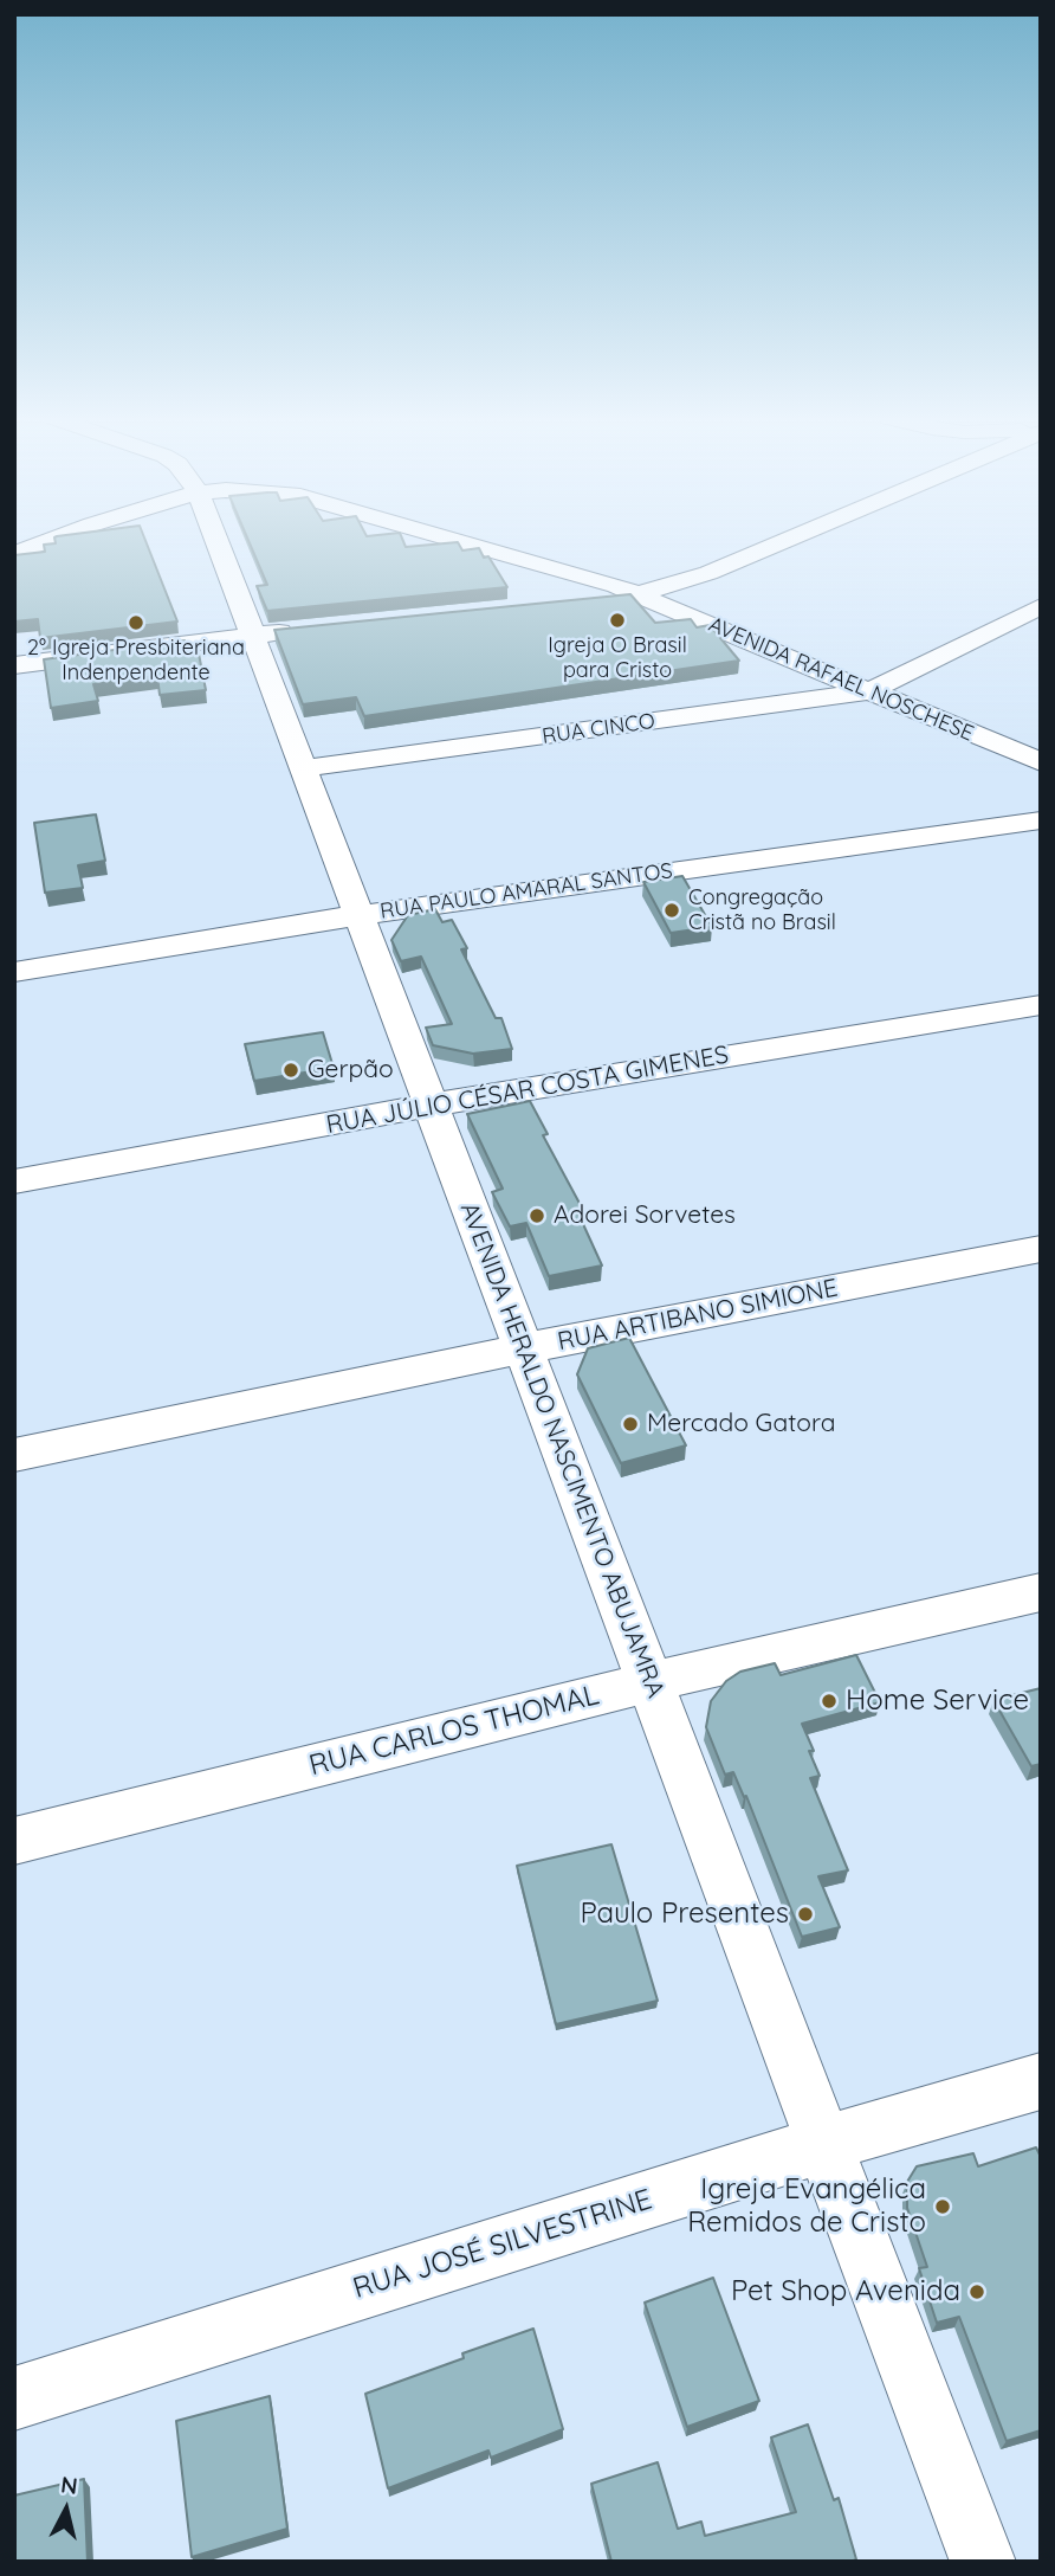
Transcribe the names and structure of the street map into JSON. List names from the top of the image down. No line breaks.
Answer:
{"streets":{"street":["AVENIDA RAFAEL NOSCHESE","RUA CINCO","RUA PAULO AMARAL SANTOS","RUA JÚLIO CÉSAR COSTA GIMENES","RUA ARTIBANO SIMIONE","AVENIDA HERALDO NASCIMENTO ABUJAMRA","RUA CARLOS THOMAL","RUA JOSÉ SILVESTRINE"]},"crossings":[["AVENIDA RAFAEL NOSCHESE","RUA CINCO"],["RUA CINCO","AVENIDA HERALDO NASCIMENTO ABUJAMRA"],["RUA PAULO AMARAL SANTOS","AVENIDA HERALDO NASCIMENTO ABUJAMRA"],["RUA JÚLIO CÉSAR COSTA GIMENES","AVENIDA HERALDO NASCIMENTO ABUJAMRA"],["RUA ARTIBANO SIMIONE","AVENIDA HERALDO NASCIMENTO ABUJAMRA"],["AVENIDA HERALDO NASCIMENTO ABUJAMRA","RUA CARLOS THOMAL"],["AVENIDA HERALDO NASCIMENTO ABUJAMRA","RUA JOSÉ SILVESTRINE"]],"places":["Igreja O Brasil para Cristo","2° Igreja Presbiteriana Indenpendente","Congregação Cristã no Brasil","Gerpão","Adorei Sorvetes","Mercado Gatora","Home Service","Paulo Presentes","Igreja Evangélica Remidos de Cristo","Pet Shop Avenida"],"north":"top"}
